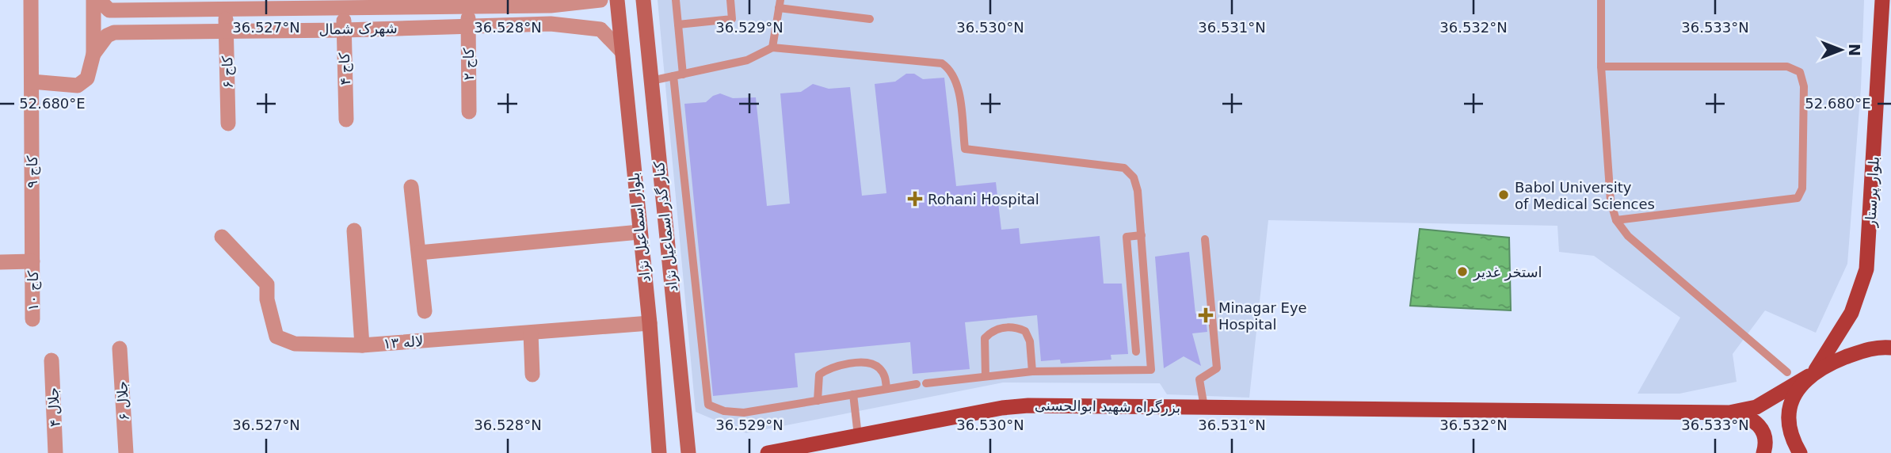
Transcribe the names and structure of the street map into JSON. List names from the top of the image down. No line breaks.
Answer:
{"streets":{"main road":["بلوار پرستار","کنار گذر اسماعیل نژاد","بلوار اسماعیل نژاد","بزرگراه شهید ابوالحسنی"],"street":["شهرک شمال","کاج ۲","کاج ۴","کاج ۶","کاج ۹","کاج ۱۰","لاله ۱۳","جلال ۶","جلال ۴"]},"crossings":[["شهرک شمال","کاج ۲"],["شهرک شمال","کاج ۴"],["شهرک شمال","کاج ۶"],["شهرک شمال","بلوار اسماعیل نژاد"],["کاج ۹","کاج ۱۰"],["بلوار پرستار","بزرگراه شهید ابوالحسنی"],["بلوار اسماعیل نژاد","لاله ۱۳"]],"places":{"other":["Babol University of Medical Sciences","استخر غدیر"],"health":["Rohani Hospital","Minagar Eye Hospital"]},"north":"right","coordinates":["36.527°N","36.528°N","36.529°N","36.530°N","36.531°N","36.532°N","36.533°N","52.680°E"]}
